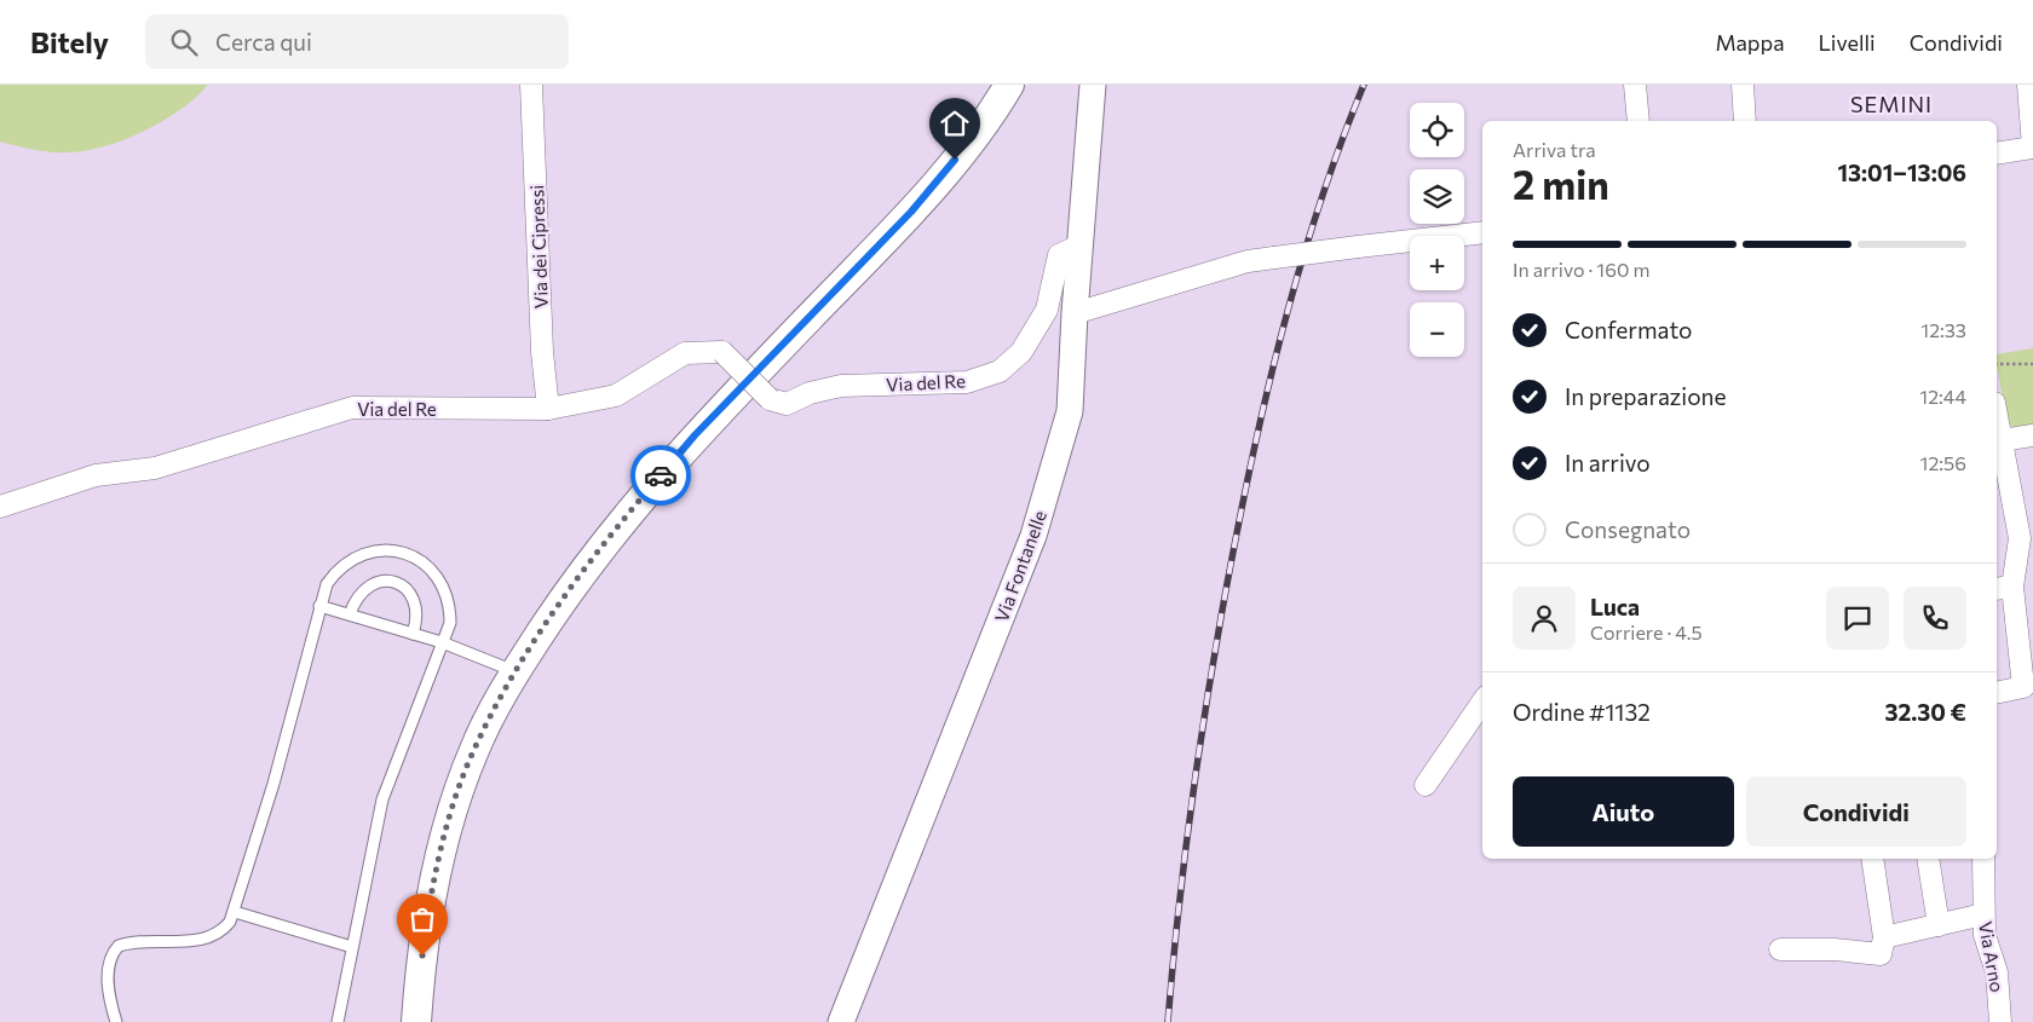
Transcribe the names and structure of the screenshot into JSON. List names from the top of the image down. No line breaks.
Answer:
{"streets":{"street":["Via dei Cipressi","Via del Re","Via Fontanelle","Via Arno"]},"crossings":[["Via dei Cipressi","Via del Re"],["Via del Re","Via Fontanelle"]],"districts":["SEMINI"],"page":{"header":"Bitely","search":"Cerca qui","nav":["Mappa","Livelli","Condividi"],"map_buttons":["+","−"],"heading":["2 min","Arriva tra","13:01–13:06"],"panel":["Luca","Corriere · 4.5","Ordine #1132","32.30 €"],"bar":"In arrivo · 160 m","list":[["Confermato","12:33"],["In preparazione","12:44"],["In arrivo","12:56"],"Consegnato"],"buttons":["Aiuto","Condividi"]}}
